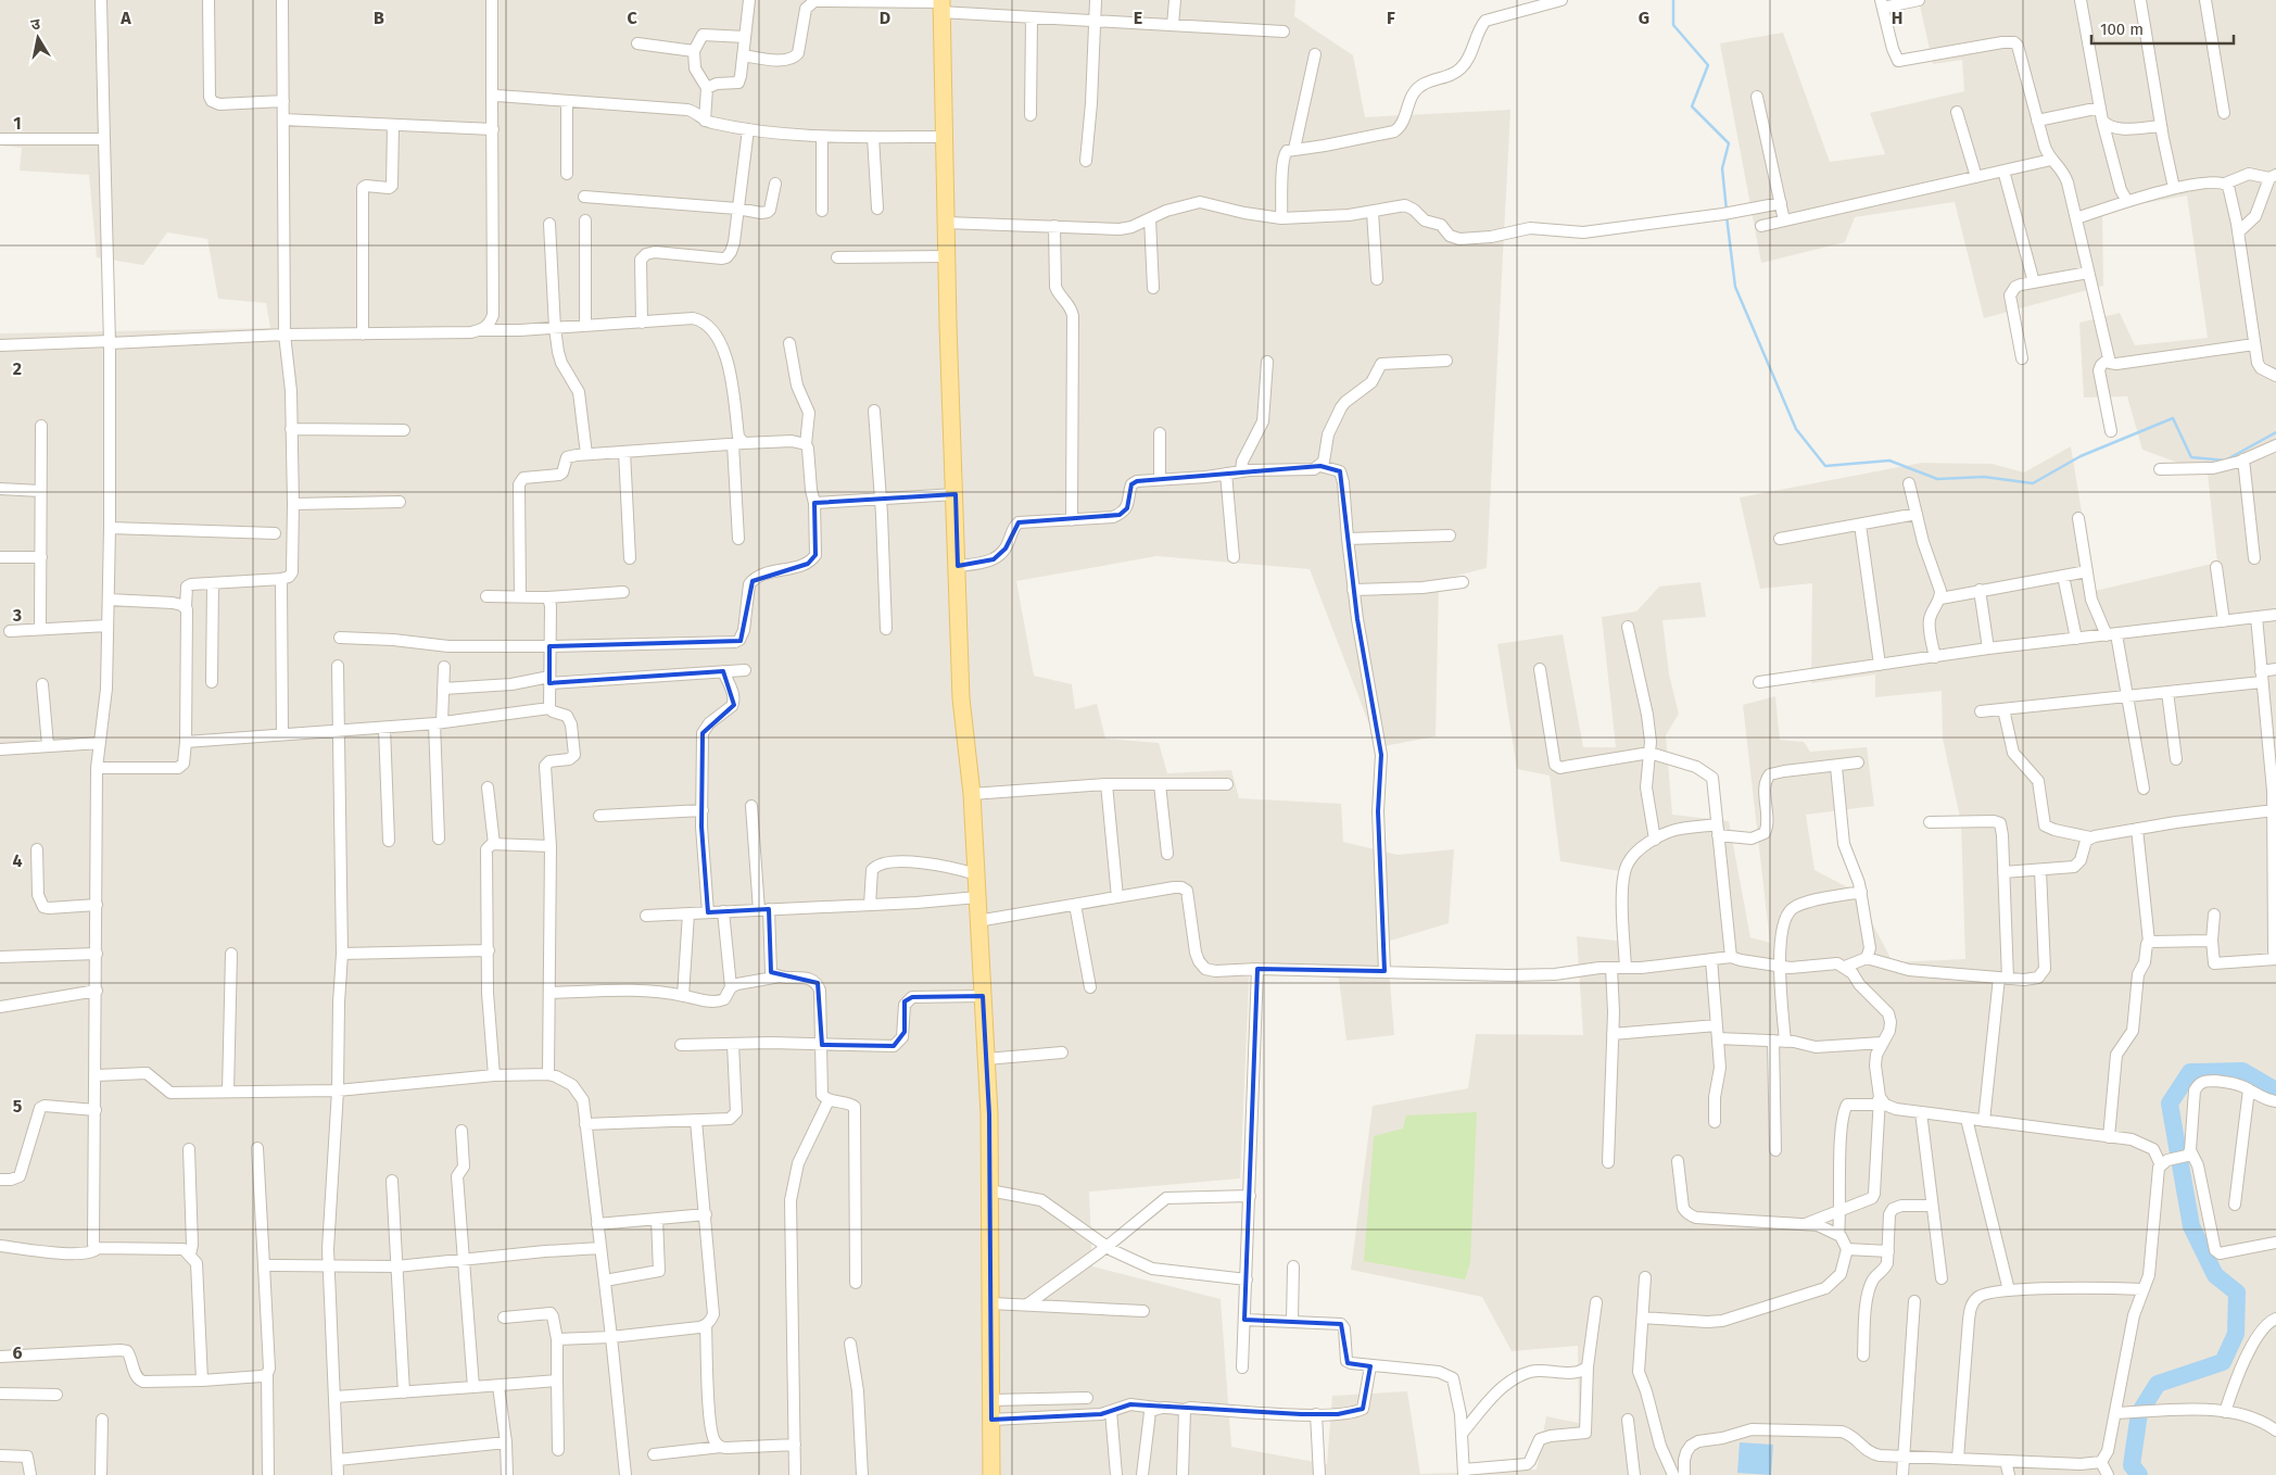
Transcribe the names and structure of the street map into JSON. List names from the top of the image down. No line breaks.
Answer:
{"scale_bar":"100 m","north":"top","grid":{"columns":["A","B","C","D","E","F","G","H"],"rows":["1","2","3","4","5","6"]}}
